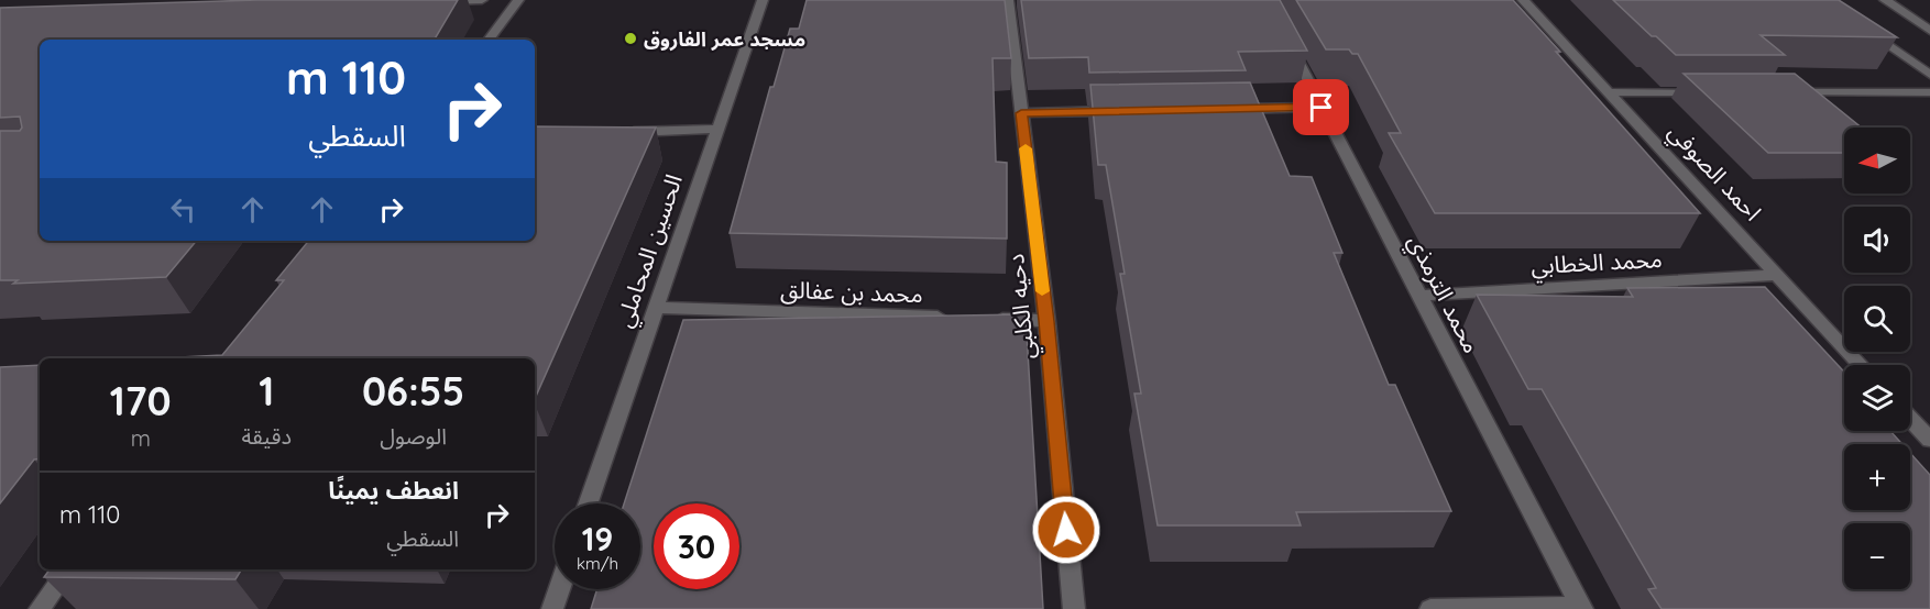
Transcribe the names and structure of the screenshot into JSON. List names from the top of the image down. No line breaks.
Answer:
{"streets":{"street":["احمد الصوفي","الحسين المحاملي","محمد الخطابي","محمد بن عفالق","محمد الترمذي","دحيه الكلبي"]},"crossings":[["احمد الصوفي","محمد الخطابي"],["الحسين المحاملي","محمد بن عفالق"],["محمد الخطابي","محمد الترمذي"]],"places":["مسجد عمر الفاروق"],"north":"left","page":{"turn":["110 m","السقطي"],"map_buttons":["+","−"],"eta":["06:55","الوصول","1","دقيقة","170","m"],"list":[{"name":"انعطف يمينًا","note":"السقطي","value":"110 m"}],"speed":"19 km/h","limit":"30"}}
